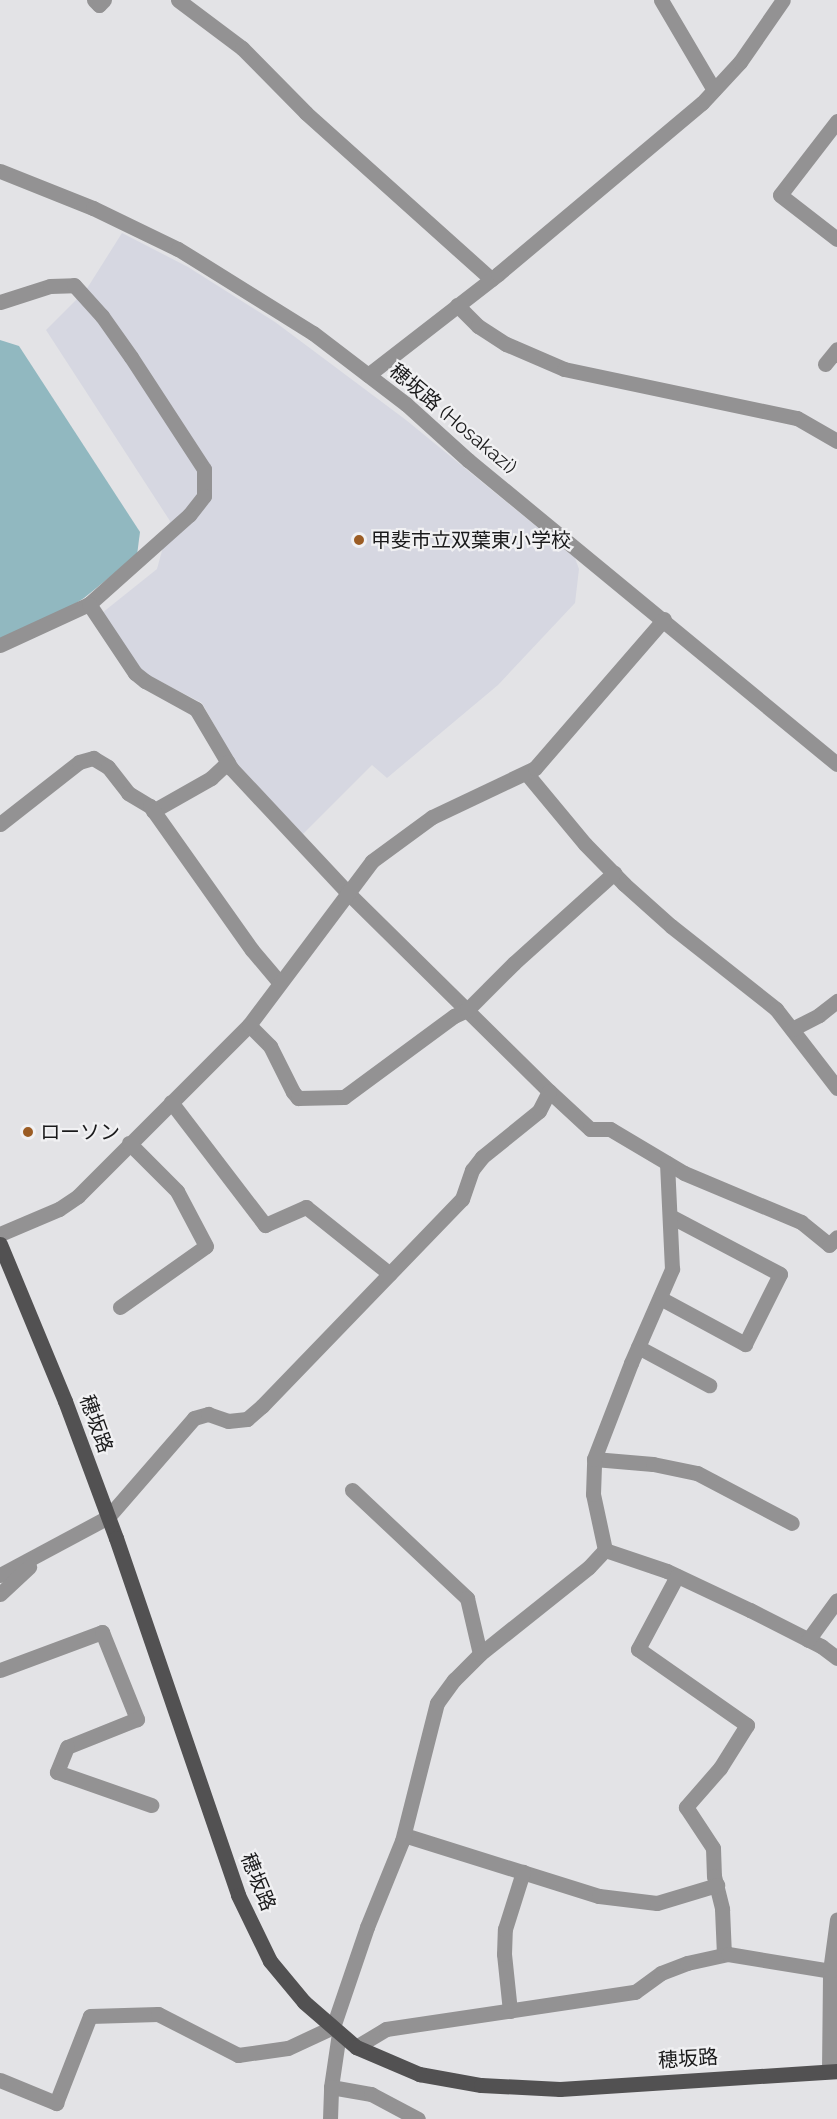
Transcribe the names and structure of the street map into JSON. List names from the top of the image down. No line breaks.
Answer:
{"streets":{"main road":["穂坂路"],"street":["穂坂路 (Hosakazi)"]},"places":["甲斐市立双葉東小学校","ローソン"]}
